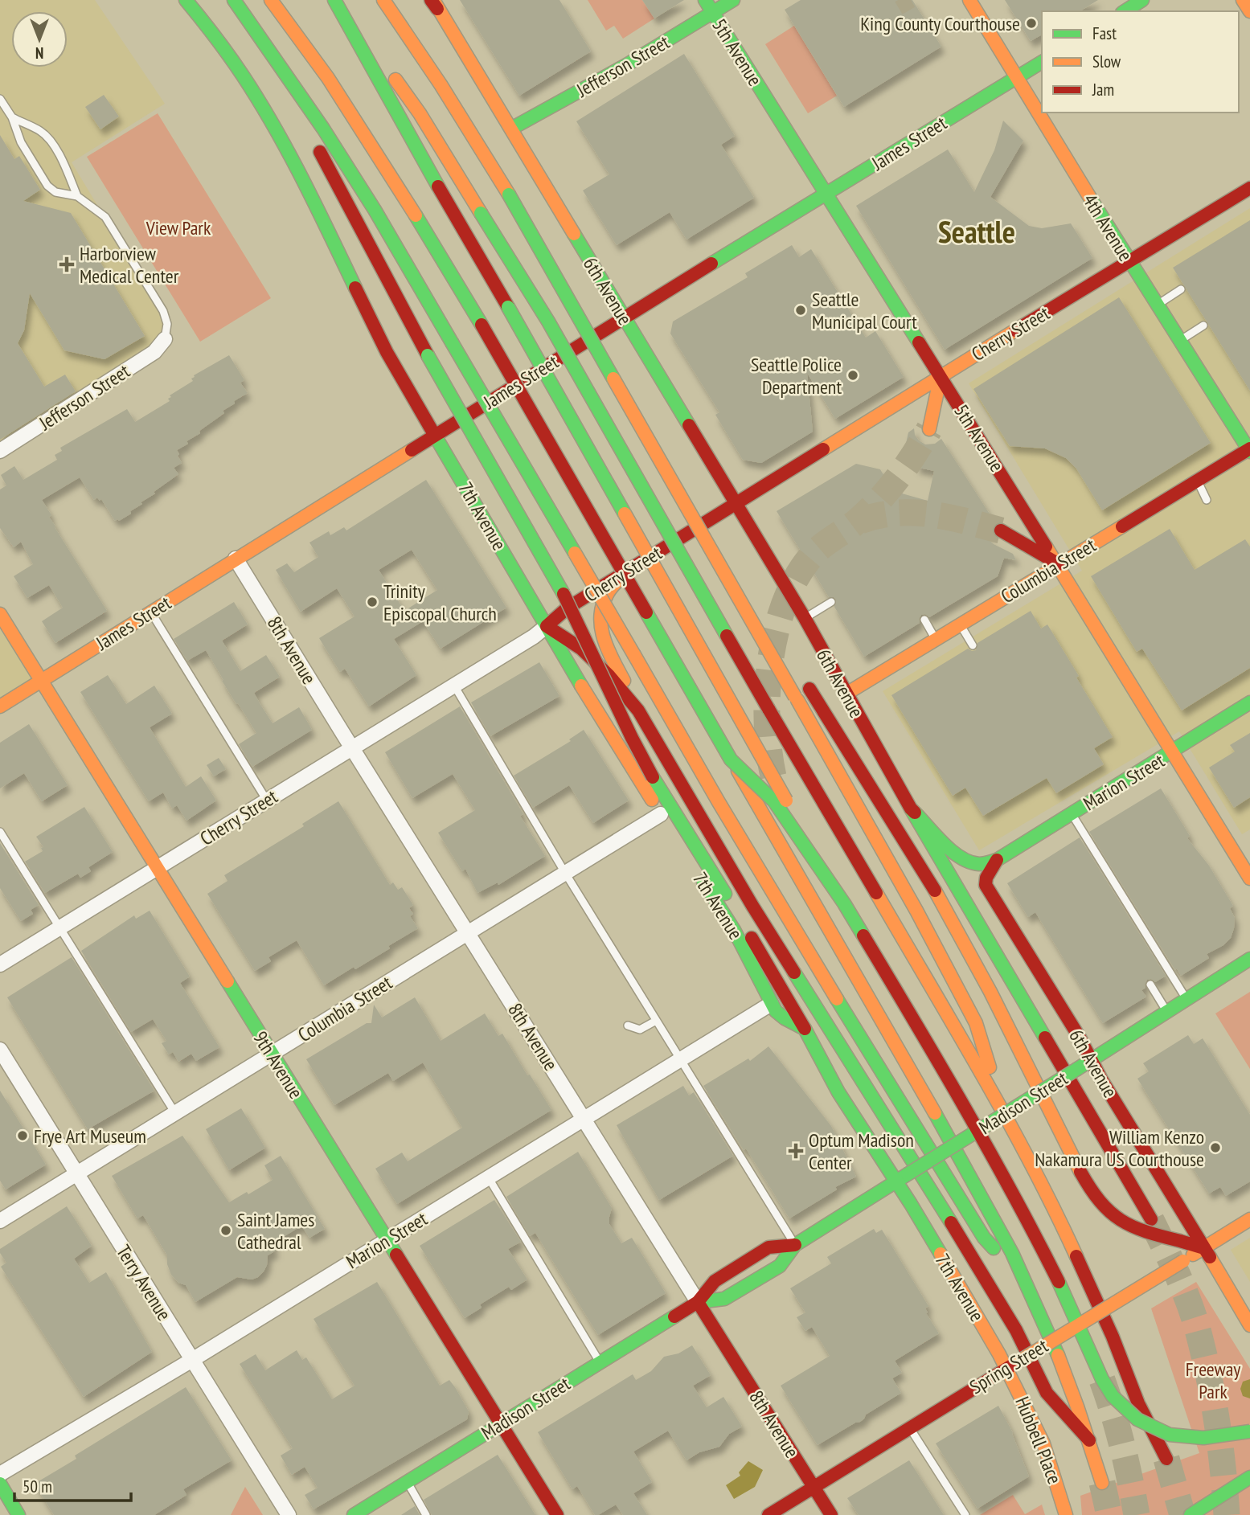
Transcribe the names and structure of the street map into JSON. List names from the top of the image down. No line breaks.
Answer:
{"streets":{"main road":["5th Avenue","Jefferson Street","James Street","4th Avenue","6th Avenue","Cherry Street","7th Avenue","Columbia Street","8th Avenue","Marion Street","9th Avenue","Madison Street","Spring Street","Hubbell Place"],"street":["Terry Avenue"]},"crossings":[["5th Avenue","Jefferson Street"],["5th Avenue","James Street"],["5th Avenue","Cherry Street"],["5th Avenue","Columbia Street"],["5th Avenue","Marion Street"],["Jefferson Street","6th Avenue"],["James Street","4th Avenue"],["James Street","6th Avenue"],["James Street","7th Avenue"],["James Street","8th Avenue"],["James Street","9th Avenue"],["4th Avenue","Cherry Street"],["4th Avenue","Columbia Street"],["6th Avenue","Cherry Street"],["6th Avenue","Columbia Street"],["6th Avenue","Marion Street"],["6th Avenue","Madison Street"],["6th Avenue","Spring Street"],["Cherry Street","7th Avenue"],["Cherry Street","8th Avenue"],["Cherry Street","9th Avenue"],["7th Avenue","Columbia Street"],["7th Avenue","Marion Street"],["7th Avenue","Madison Street"],["7th Avenue","Spring Street"],["7th Avenue","Hubbell Place"],["Columbia Street","8th Avenue"],["Columbia Street","9th Avenue"],["Columbia Street","Terry Avenue"],["8th Avenue","Marion Street"],["8th Avenue","Madison Street"],["8th Avenue","Spring Street"],["Marion Street","9th Avenue"],["Marion Street","Terry Avenue"],["9th Avenue","Madison Street"],["Spring Street","Hubbell Place"]],"districts":["Seattle"],"parks":["View Park","Freeway Park"],"places":{"other":["King County Courthouse","Seattle Municipal Court","Seattle Police Department","Trinity Episcopal Church","Frye Art Museum","William Kenzo Nakamura US Courthouse","Saint James Cathedral"],"health":["Harborview Medical Center","Optum Madison Center"]},"legend":["Fast","Slow","Jam"],"scale_bar":"50 m","north":"bottom"}
